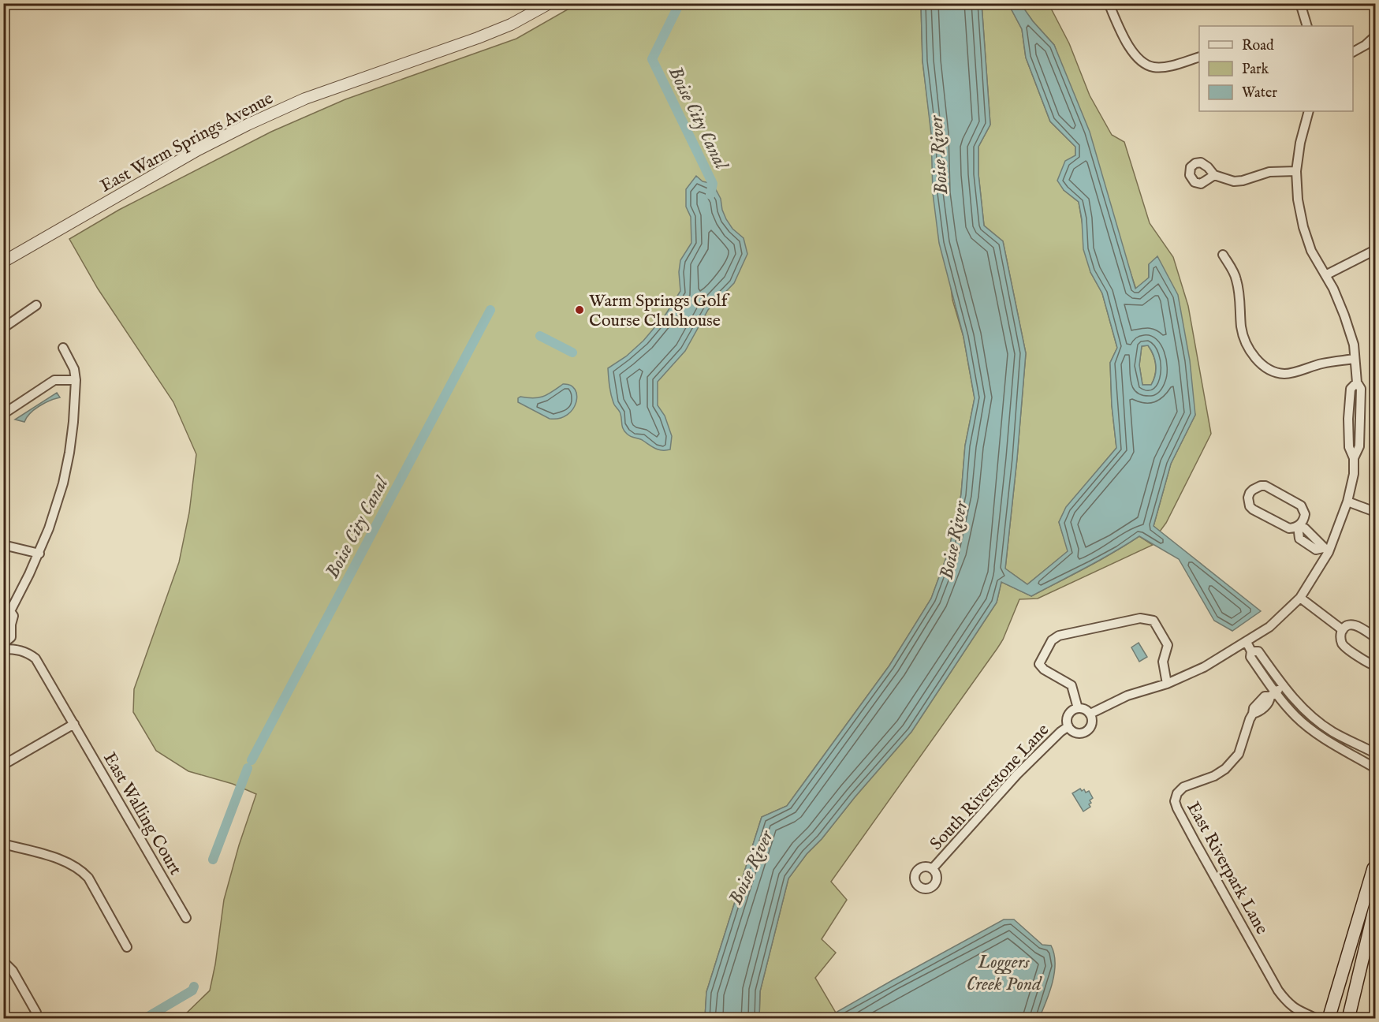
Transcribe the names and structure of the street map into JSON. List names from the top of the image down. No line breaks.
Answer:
{"streets":{"street":["East Warm Springs Avenue","South Riverstone Lane","East Walling Court","East Riverpark Lane"]},"water":["Boise City Canal","Boise River","Loggers Creek Pond"],"places":["Warm Springs Golf Course Clubhouse"],"legend":["Road","Park","Water"]}
